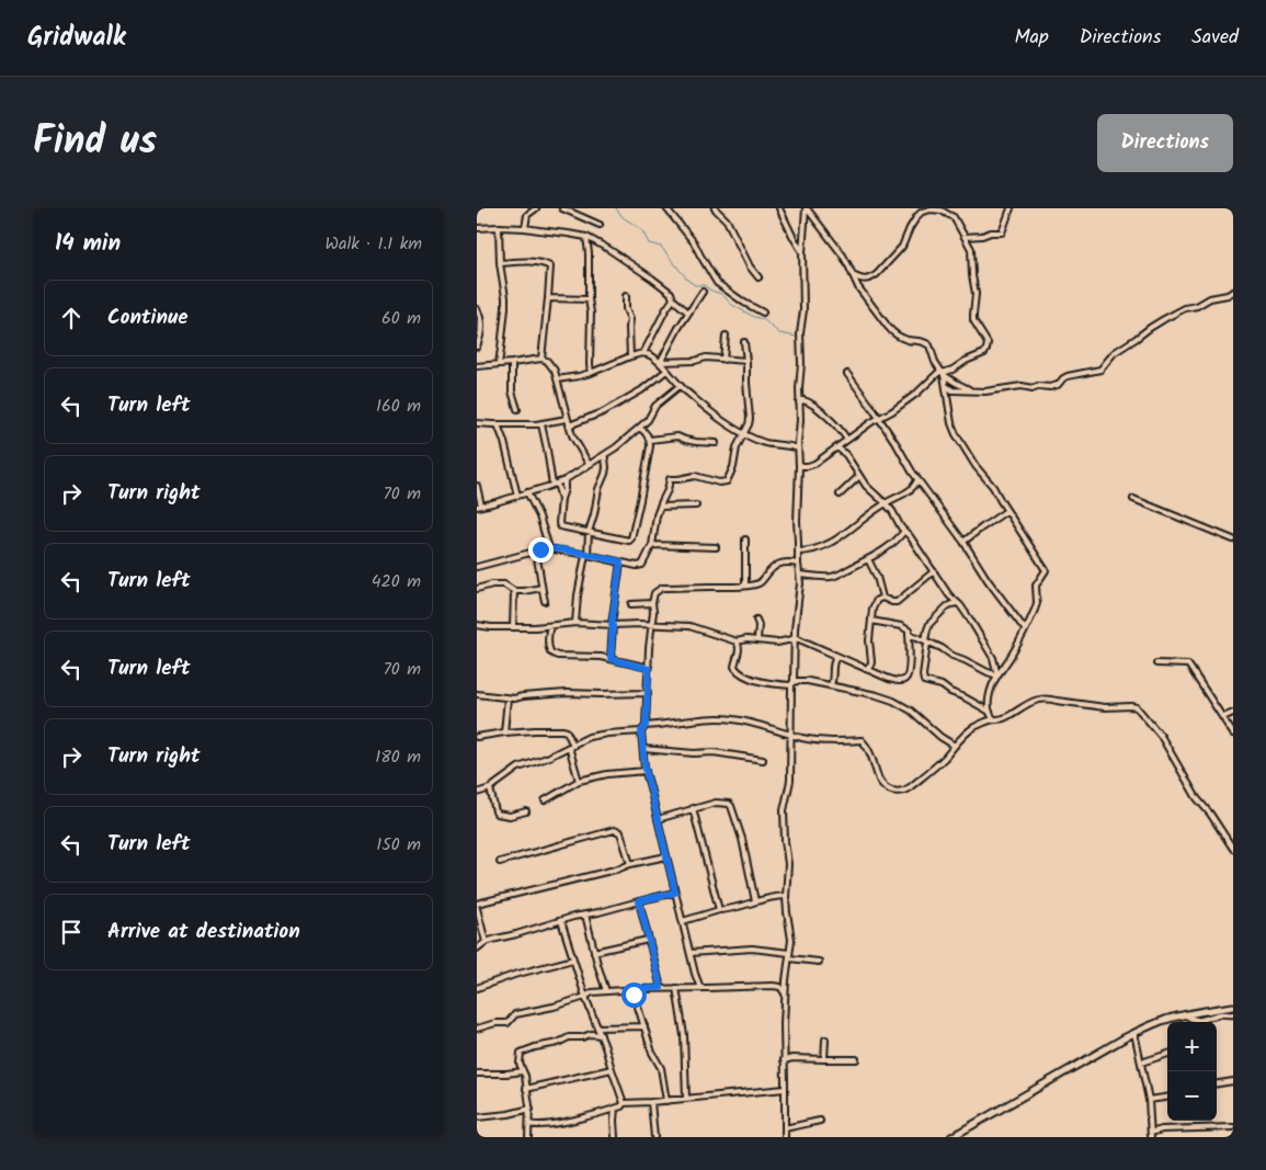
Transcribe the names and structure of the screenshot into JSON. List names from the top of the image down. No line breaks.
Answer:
{"page":{"header":"Gridwalk","nav":["Map","Directions","Saved"],"title":"Find us","buttons":"Directions","heading":["14 min","Walk · 1.1 km"],"list":[["Continue","60 m"],["Turn left","160 m"],["Turn right","70 m"],["Turn left","420 m"],["Turn left","70 m"],["Turn right","180 m"],["Turn left","150 m"],"Arrive at destination"],"map_buttons":["+","−"]}}
